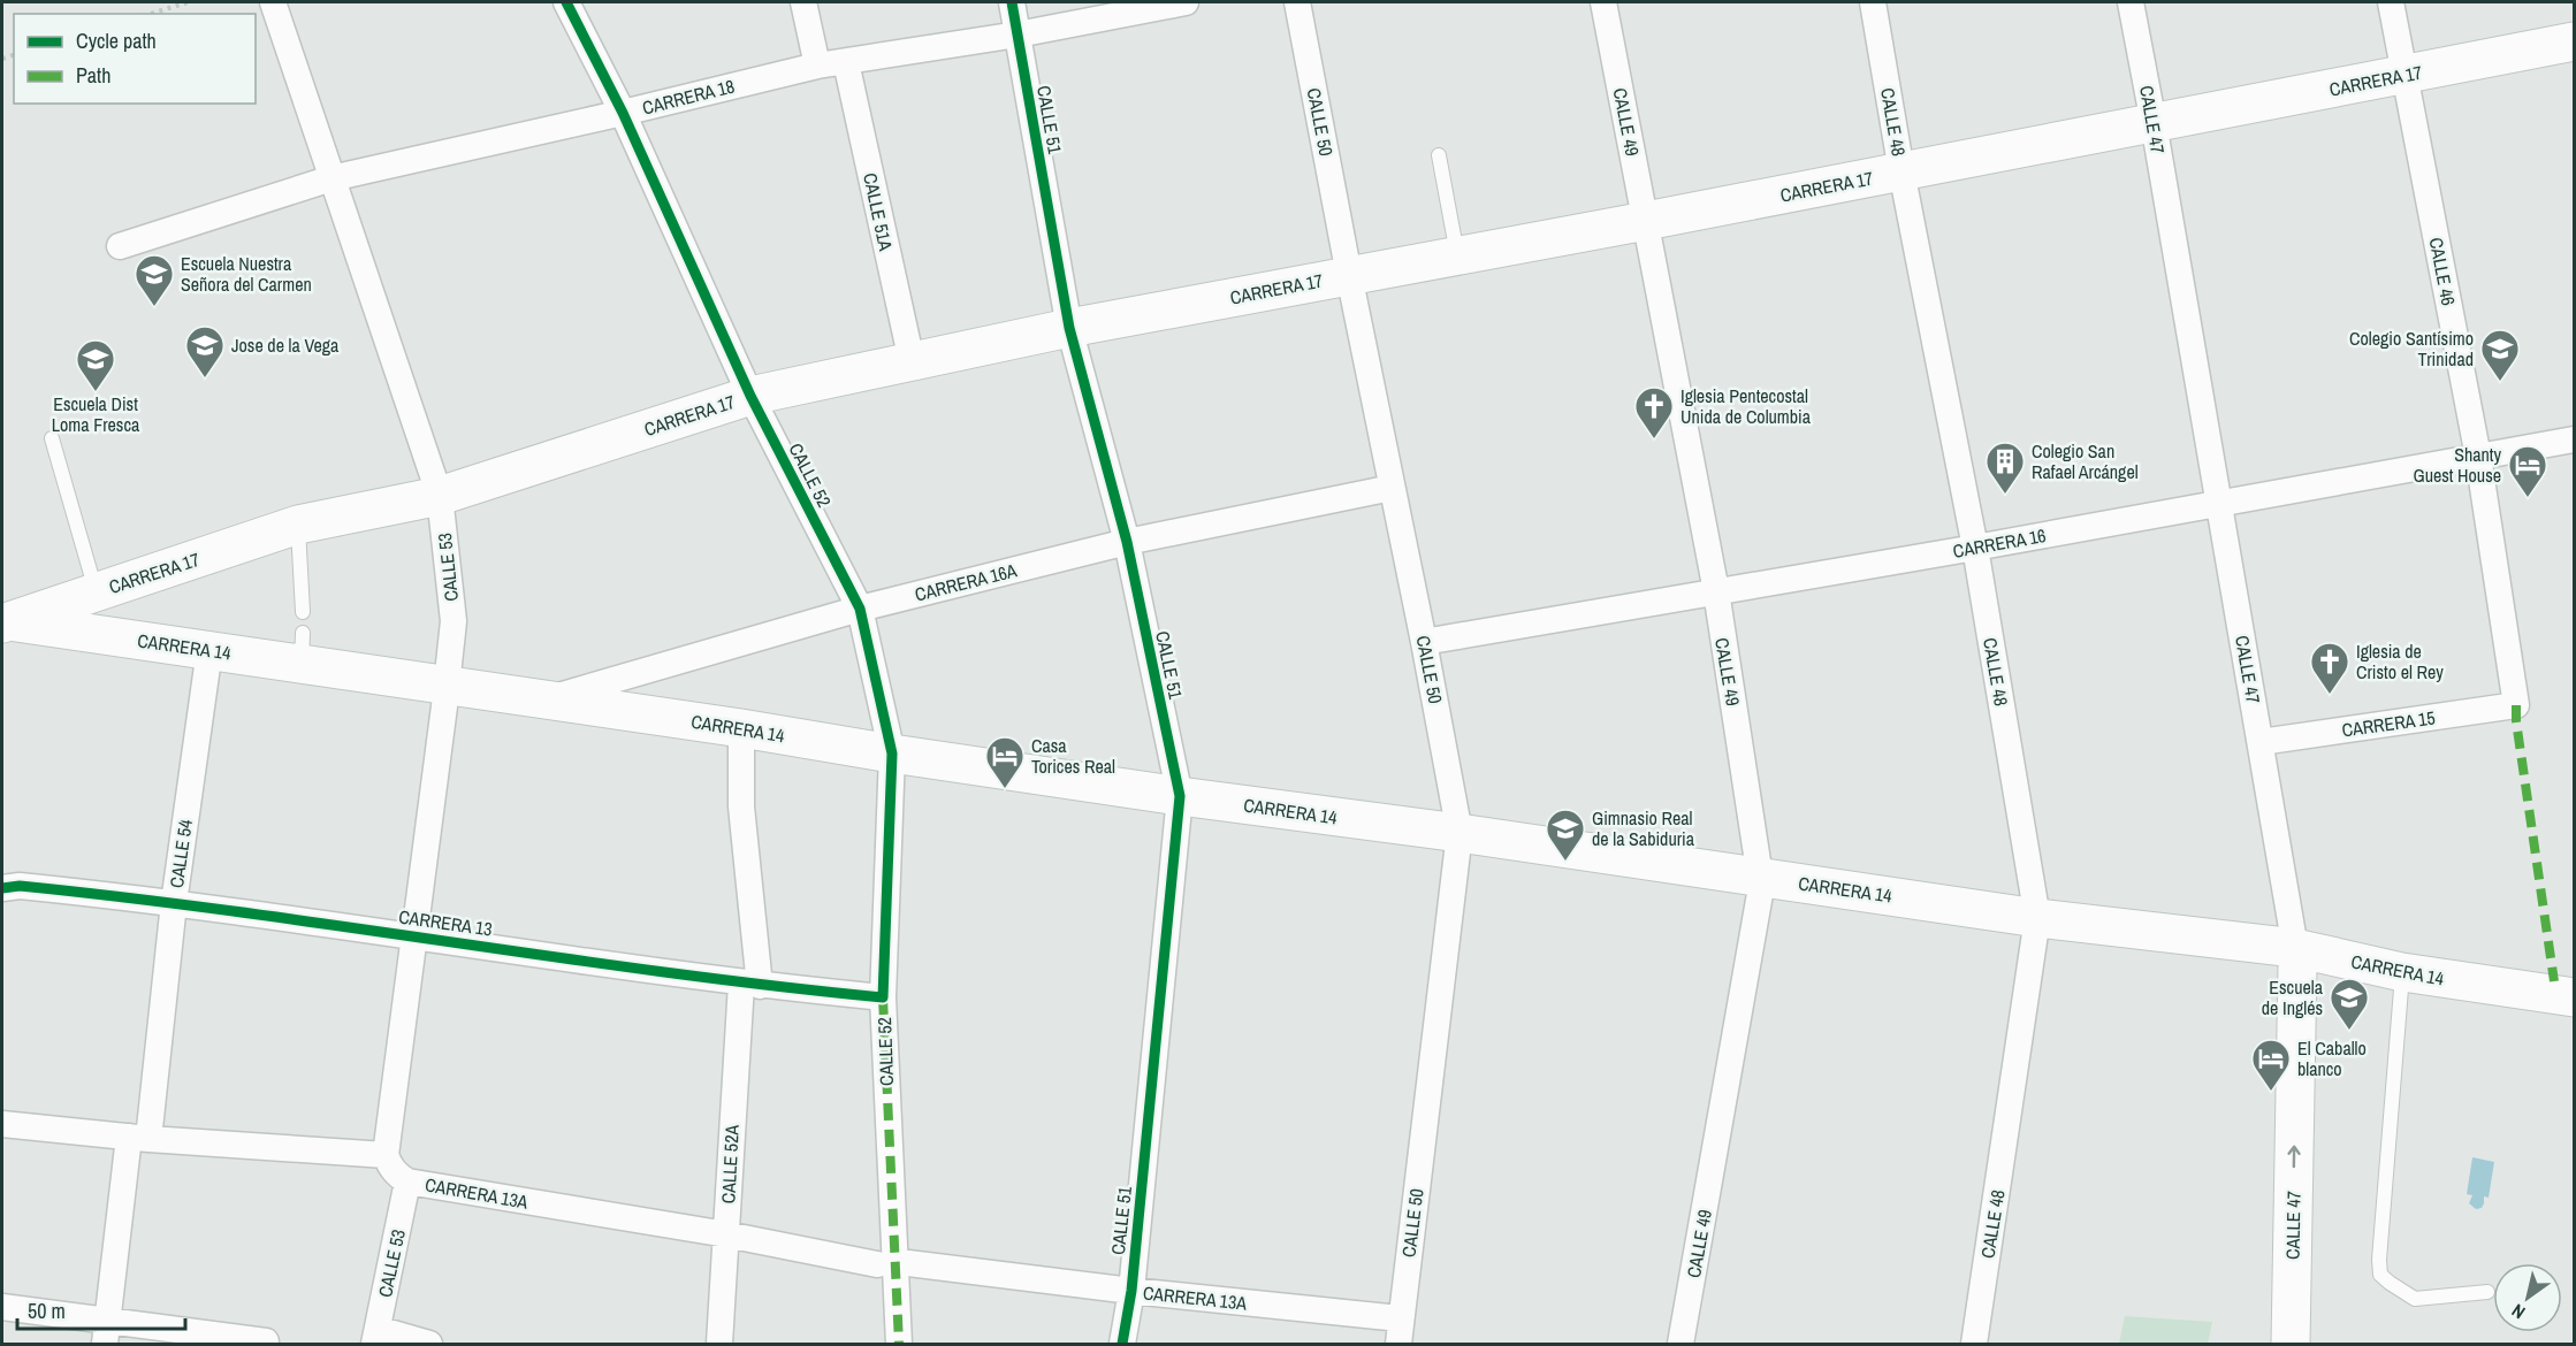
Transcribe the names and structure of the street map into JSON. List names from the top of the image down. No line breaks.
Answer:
{"streets":{"main road":["CARRERA 17","CALLE 47","CARRERA 14"],"street":["CARRERA 18","CALLE 51","CALLE 50","CALLE 49","CALLE 48","CALLE 51A","CALLE 46","CALLE 52","CARRERA 16","CALLE 53","CARRERA 16A","CARRERA 15","CALLE 54","CARRERA 13","CALLE 52A","CARRERA 13A"]},"crossings":[["CARRERA 17","CALLE 51"],["CARRERA 17","CALLE 47"],["CARRERA 17","CALLE 50"],["CARRERA 17","CALLE 49"],["CARRERA 17","CALLE 48"],["CARRERA 17","CALLE 51A"],["CARRERA 17","CALLE 46"],["CARRERA 17","CALLE 52"],["CARRERA 17","CALLE 53"],["CARRERA 17","CARRERA 14"],["CARRERA 18","CALLE 51"],["CARRERA 18","CALLE 51A"],["CARRERA 18","CALLE 52"],["CARRERA 18","CALLE 53"],["CALLE 51","CARRERA 16A"],["CALLE 51","CARRERA 14"],["CALLE 51","CARRERA 13A"],["CALLE 47","CARRERA 16"],["CALLE 47","CARRERA 14"],["CALLE 47","CARRERA 15"],["CALLE 50","CARRERA 16"],["CALLE 50","CARRERA 16A"],["CALLE 50","CARRERA 14"],["CALLE 50","CARRERA 13A"],["CALLE 49","CARRERA 16"],["CALLE 49","CARRERA 14"],["CALLE 48","CARRERA 16"],["CALLE 48","CARRERA 14"],["CALLE 46","CARRERA 16"],["CALLE 46","CARRERA 15"],["CALLE 52","CARRERA 16A"],["CALLE 52","CARRERA 14"],["CALLE 52","CARRERA 13"],["CALLE 53","CARRERA 14"],["CALLE 53","CARRERA 13"],["CALLE 53","CARRERA 13A"],["CARRERA 16A","CARRERA 14"],["CARRERA 14","CALLE 54"],["CARRERA 14","CALLE 52A"],["CALLE 54","CARRERA 13"],["CARRERA 13","CALLE 52A"],["CALLE 52A","CARRERA 13A"]],"places":{"school or university":["Escuela Nuestra Señora del Carmen","Jose de la Vega","Colegio Santísimo Trinidad","Escuela Dist Loma Fresca","Gimnasio Real de la Sabiduria","Escuela de Inglés"],"church":["Iglesia Pentecostal Unida de Columbia","Iglesia de Cristo el Rey"],"building":["Colegio San Rafael Arcángel"],"hotel":["Shanty Guest House","Casa Torices Real","El Caballo blanco"]},"legend":["Cycle path","Path"],"scale_bar":"50 m","north":"bottom left"}
